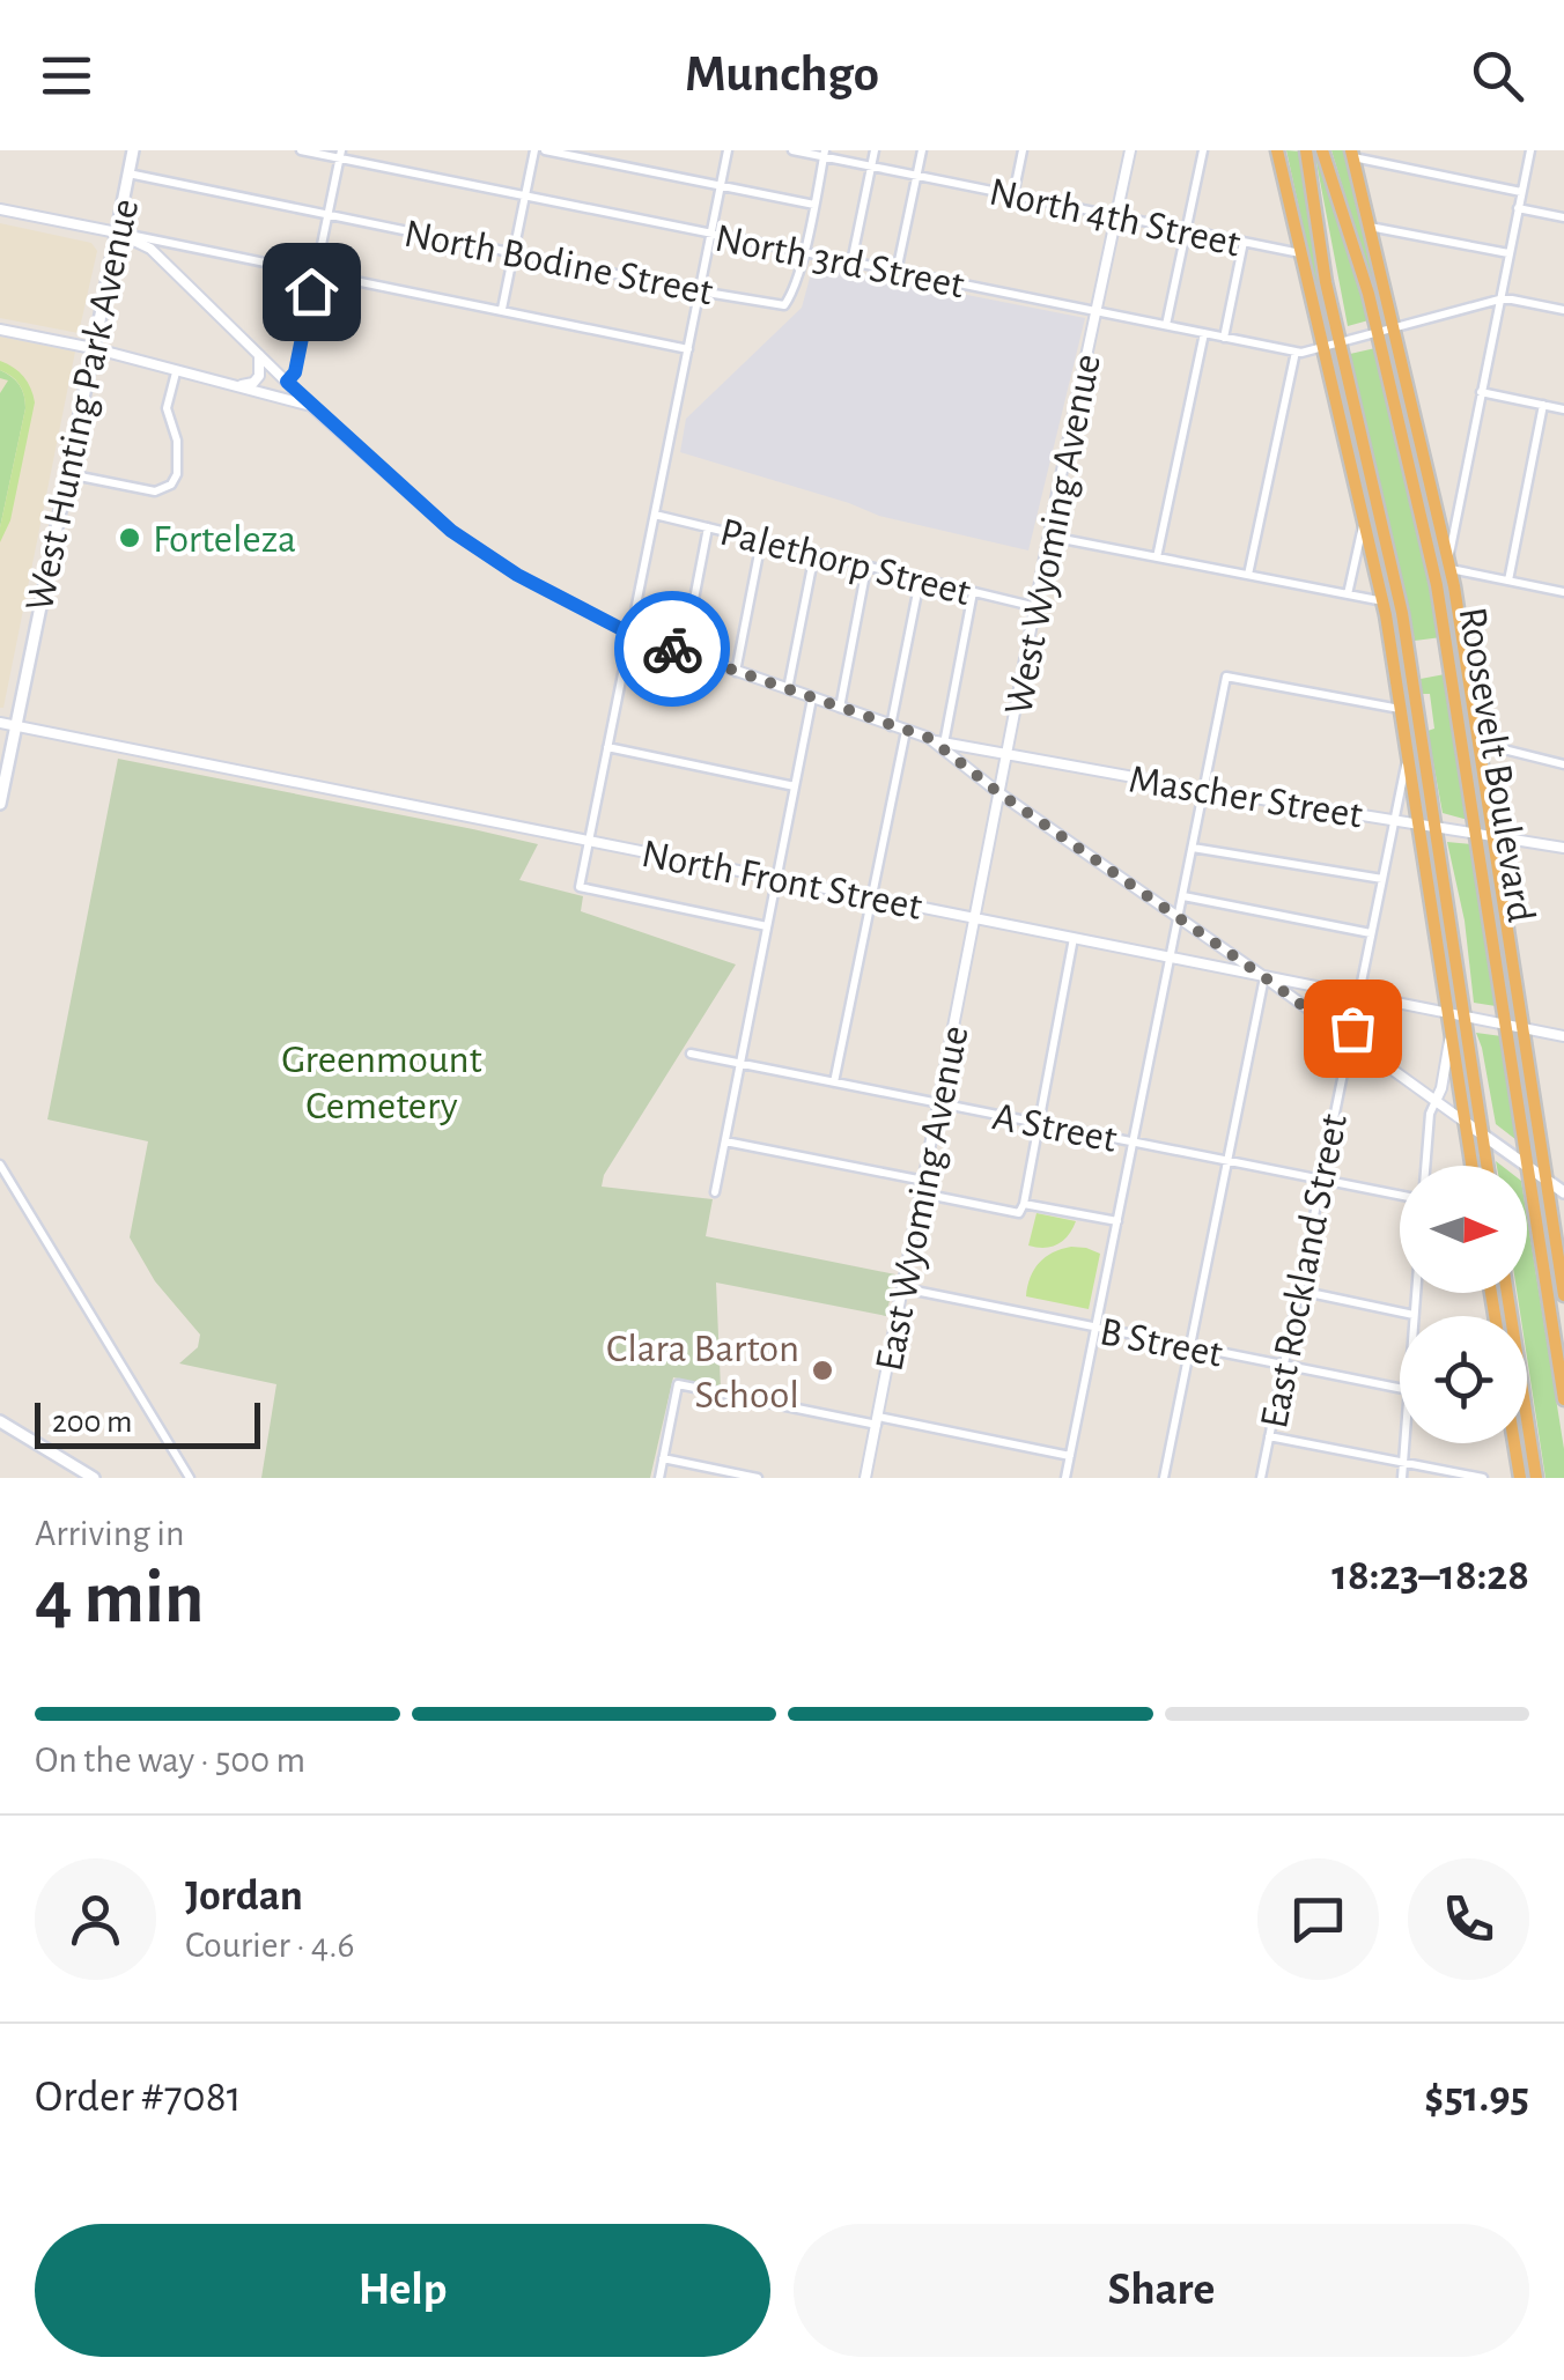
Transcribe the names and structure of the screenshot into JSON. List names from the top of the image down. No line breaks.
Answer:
{"streets":{"highway":["Roosevelt Boulevard"],"main road":["West Hunting Park Avenue"],"street":["North 4th Street","North 3rd Street","North Bodine Street","West Wyoming Avenue","Palethorp Street","Mascher Street","North Front Street","A Street","East Wyoming Avenue","East Rockland Street","B Street"]},"crossings":[["North 4th Street","West Wyoming Avenue"],["North 3rd Street","North Bodine Street"],["North 3rd Street","West Wyoming Avenue"],["North 3rd Street","Roosevelt Boulevard"],["North Bodine Street","West Hunting Park Avenue"],["West Hunting Park Avenue","Mascher Street"],["West Hunting Park Avenue","North Front Street"],["West Wyoming Avenue","Palethorp Street"],["West Wyoming Avenue","Mascher Street"],["West Wyoming Avenue","North Front Street"],["West Wyoming Avenue","East Wyoming Avenue"],["Roosevelt Boulevard","Mascher Street"],["Roosevelt Boulevard","North Front Street"],["Mascher Street","East Rockland Street"],["North Front Street","East Wyoming Avenue"],["North Front Street","East Rockland Street"],["A Street","East Wyoming Avenue"],["A Street","East Rockland Street"],["East Wyoming Avenue","B Street"],["East Rockland Street","B Street"]],"parks":["Greenmount Cemetery"],"places":["Forteleza","Clara Barton School"],"scale_bar":"200 m","north":"right","page":{"header":"Munchgo","scale":"200 m","heading":["4 min","Arriving in","18:23–18:28"],"panel":["Jordan","Courier · 4.6","Order #7081","$51.95"],"bar":"On the way · 500 m","buttons":["Help","Share"]}}
